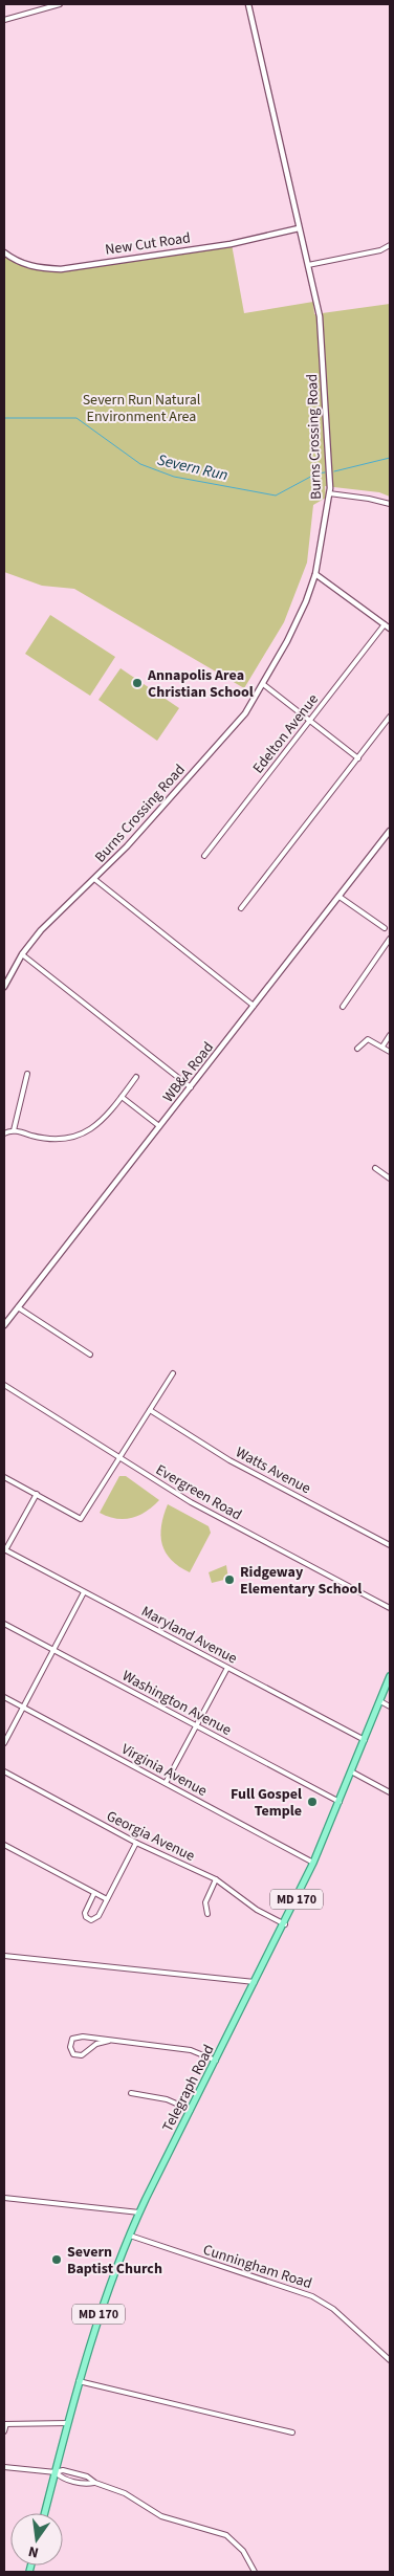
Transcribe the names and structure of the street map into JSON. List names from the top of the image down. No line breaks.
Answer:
{"streets":{"main road":["MD 170","Telegraph Road"],"street":["New Cut Road","Burns Crossing Road","Edelton Avenue","WB&A Road","Watts Avenue","Evergreen Road","Maryland Avenue","Washington Avenue","Virginia Avenue","Georgia Avenue","Cunningham Road"]},"crossings":[["New Cut Road","Burns Crossing Road"],["Maryland Avenue","Telegraph Road"],["Washington Avenue","Telegraph Road"],["Virginia Avenue","Telegraph Road"],["Georgia Avenue","Telegraph Road"],["Telegraph Road","Cunningham Road"]],"water":["Severn Run"],"parks":["Severn Run Natural Environment Area"],"places":["Annapolis Area Christian School","Ridgeway Elementary School","Full Gospel Temple","Severn Baptist Church"],"north":"bottom"}
